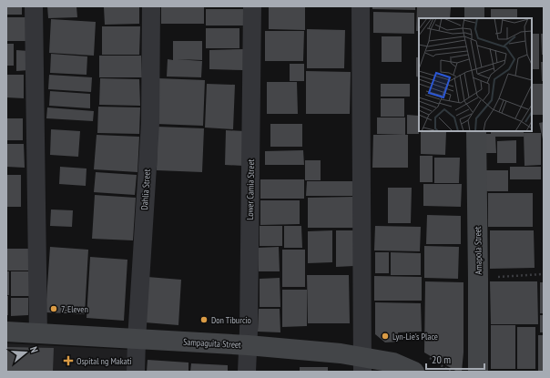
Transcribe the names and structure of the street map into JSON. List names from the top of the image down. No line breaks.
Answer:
{"streets":{"street":["Dahlia Street","Lower Camia Street","Amapola Street","Sampaguita Street"]},"crossings":[["Dahlia Street","Sampaguita Street"],["Lower Camia Street","Sampaguita Street"]],"places":{"other":["7-Eleven","Don Tiburcio","Lyn-Lie's Place"],"health":["Ospital ng Makati"]},"scale_bar":"20 m","north":"right"}
